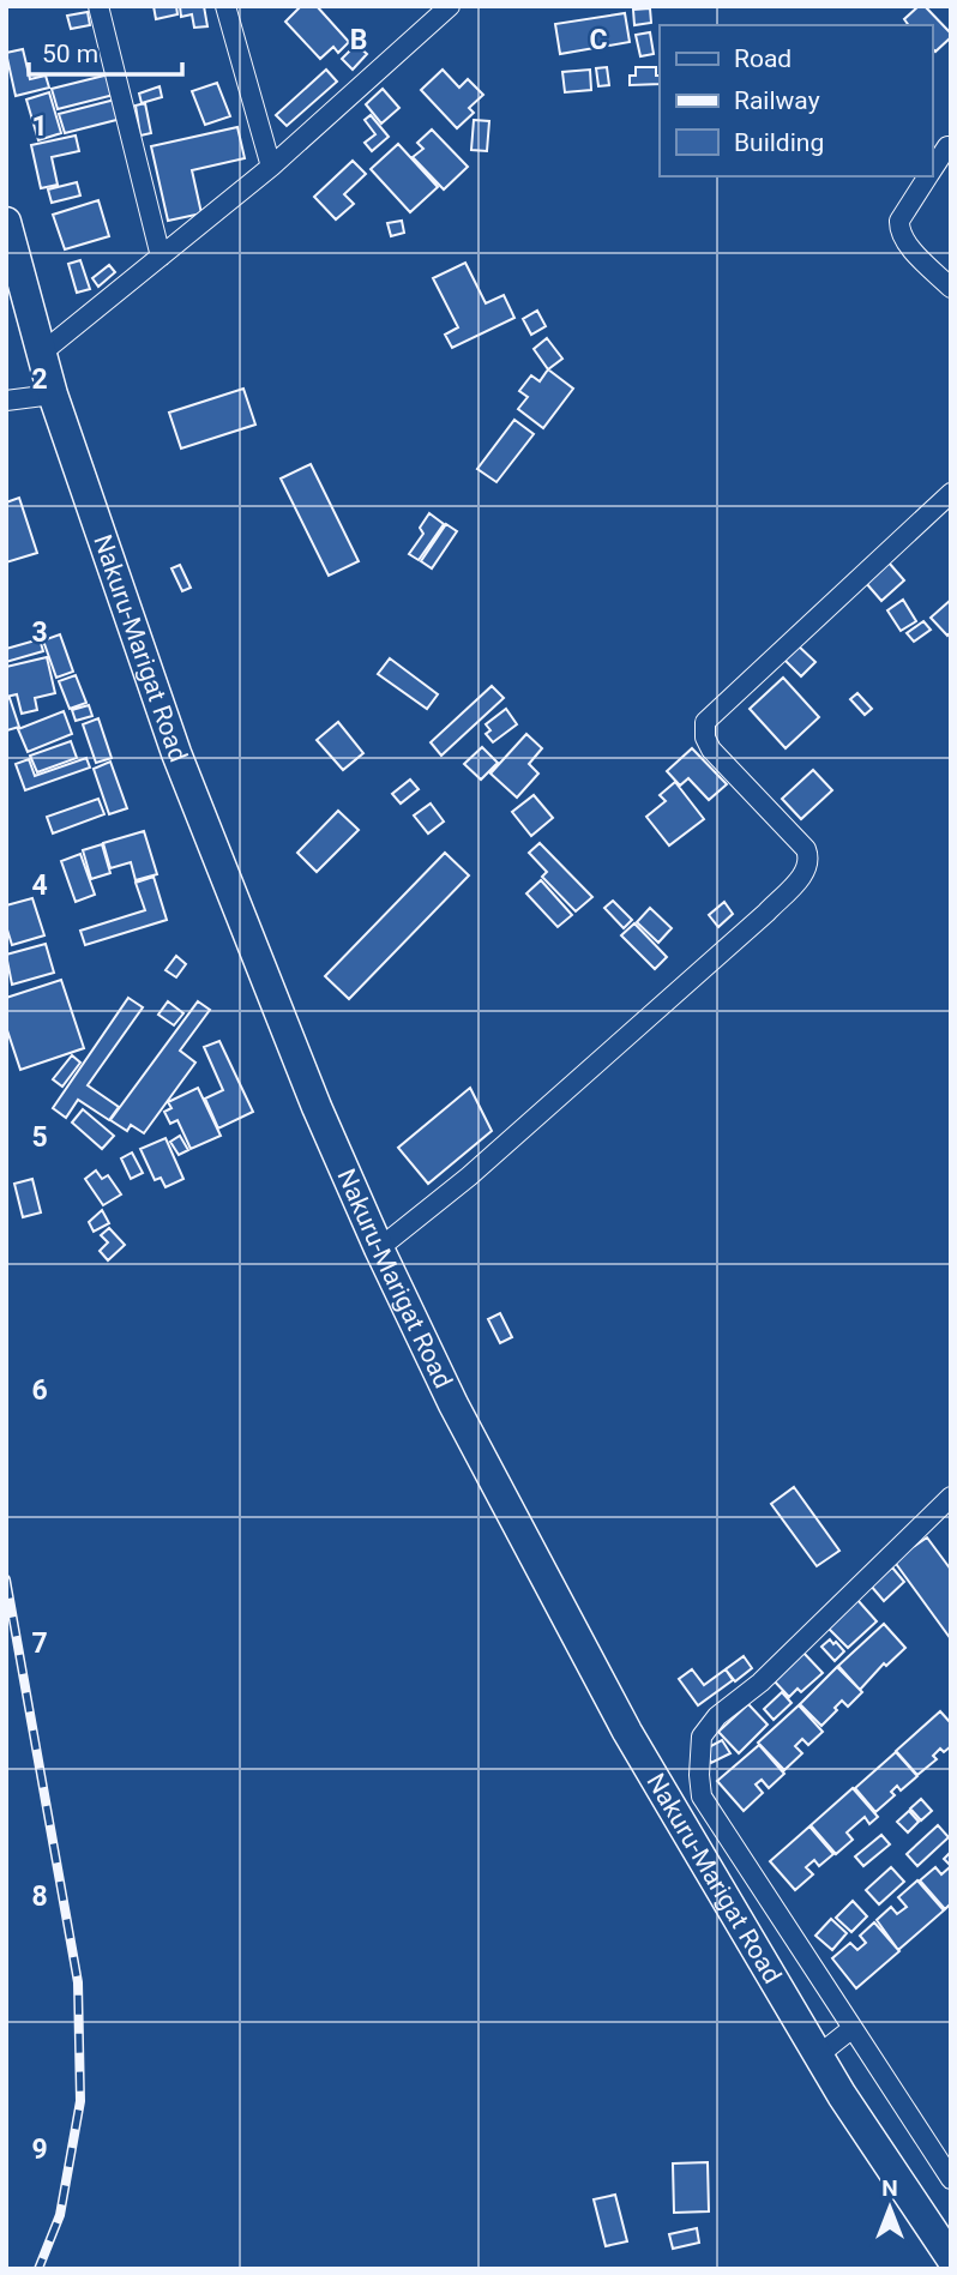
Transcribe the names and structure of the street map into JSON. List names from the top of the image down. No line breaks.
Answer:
{"streets":{"main road":["Nakuru-Marigat Road"]},"legend":["Road","Railway","Building"],"scale_bar":"50 m","north":"top","grid":{"columns":["B","C"],"rows":["1","2","3","4","5","6","7","8","9"]}}
